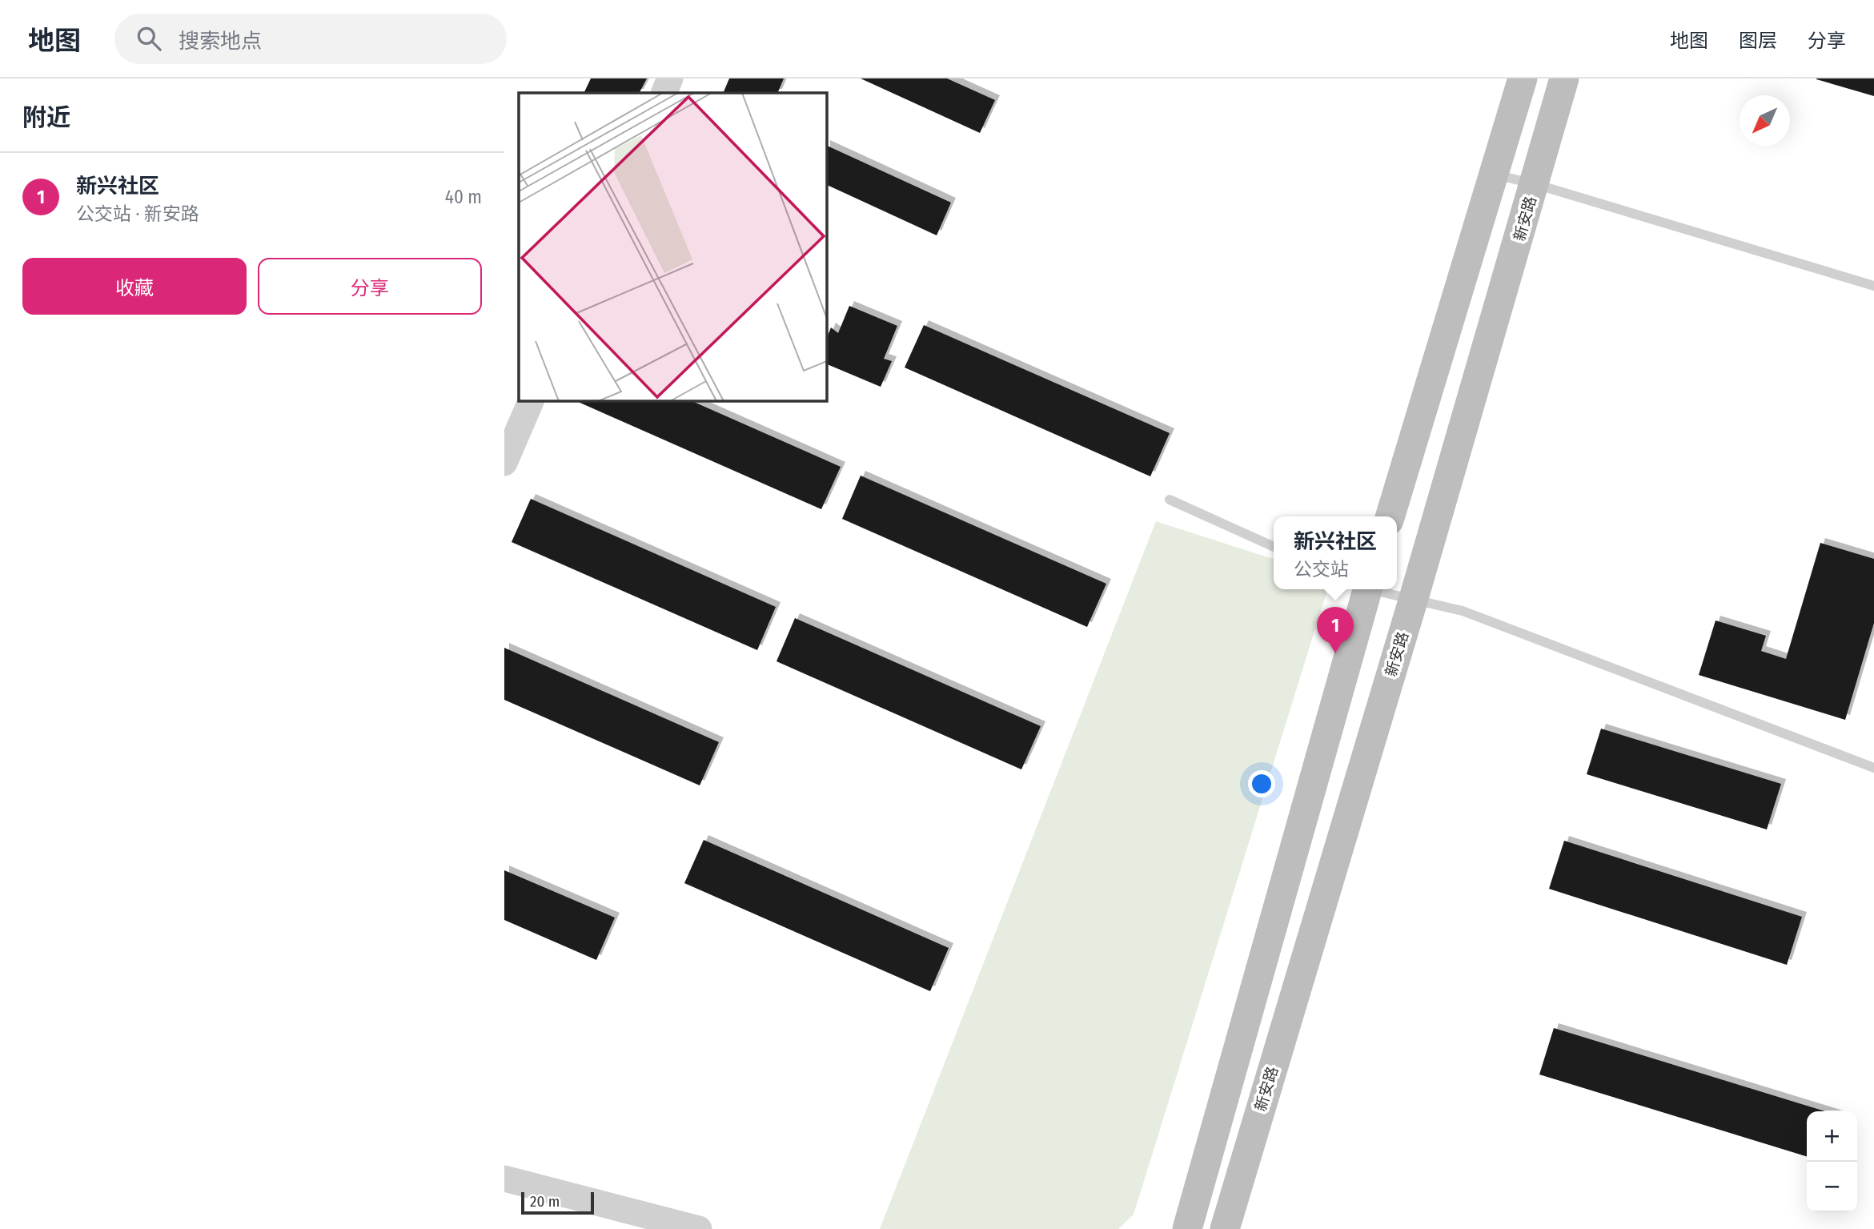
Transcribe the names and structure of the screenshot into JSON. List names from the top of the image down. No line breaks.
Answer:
{"streets":{"main road":["新安路"]},"scale_bar":"20 m","north":"bottom left","page":{"header":"地图","search":"搜索地点","nav":["地图","图层","分享"],"heading":"附近","list":[{"mark":"1","name":"新兴社区","note":"公交站 · 新安路","value":"40 m"}],"buttons":["收藏","分享"],"popup":["新兴社区","公交站"],"pins":"1","map_buttons":["+","−"],"scale":"20 m"}}
